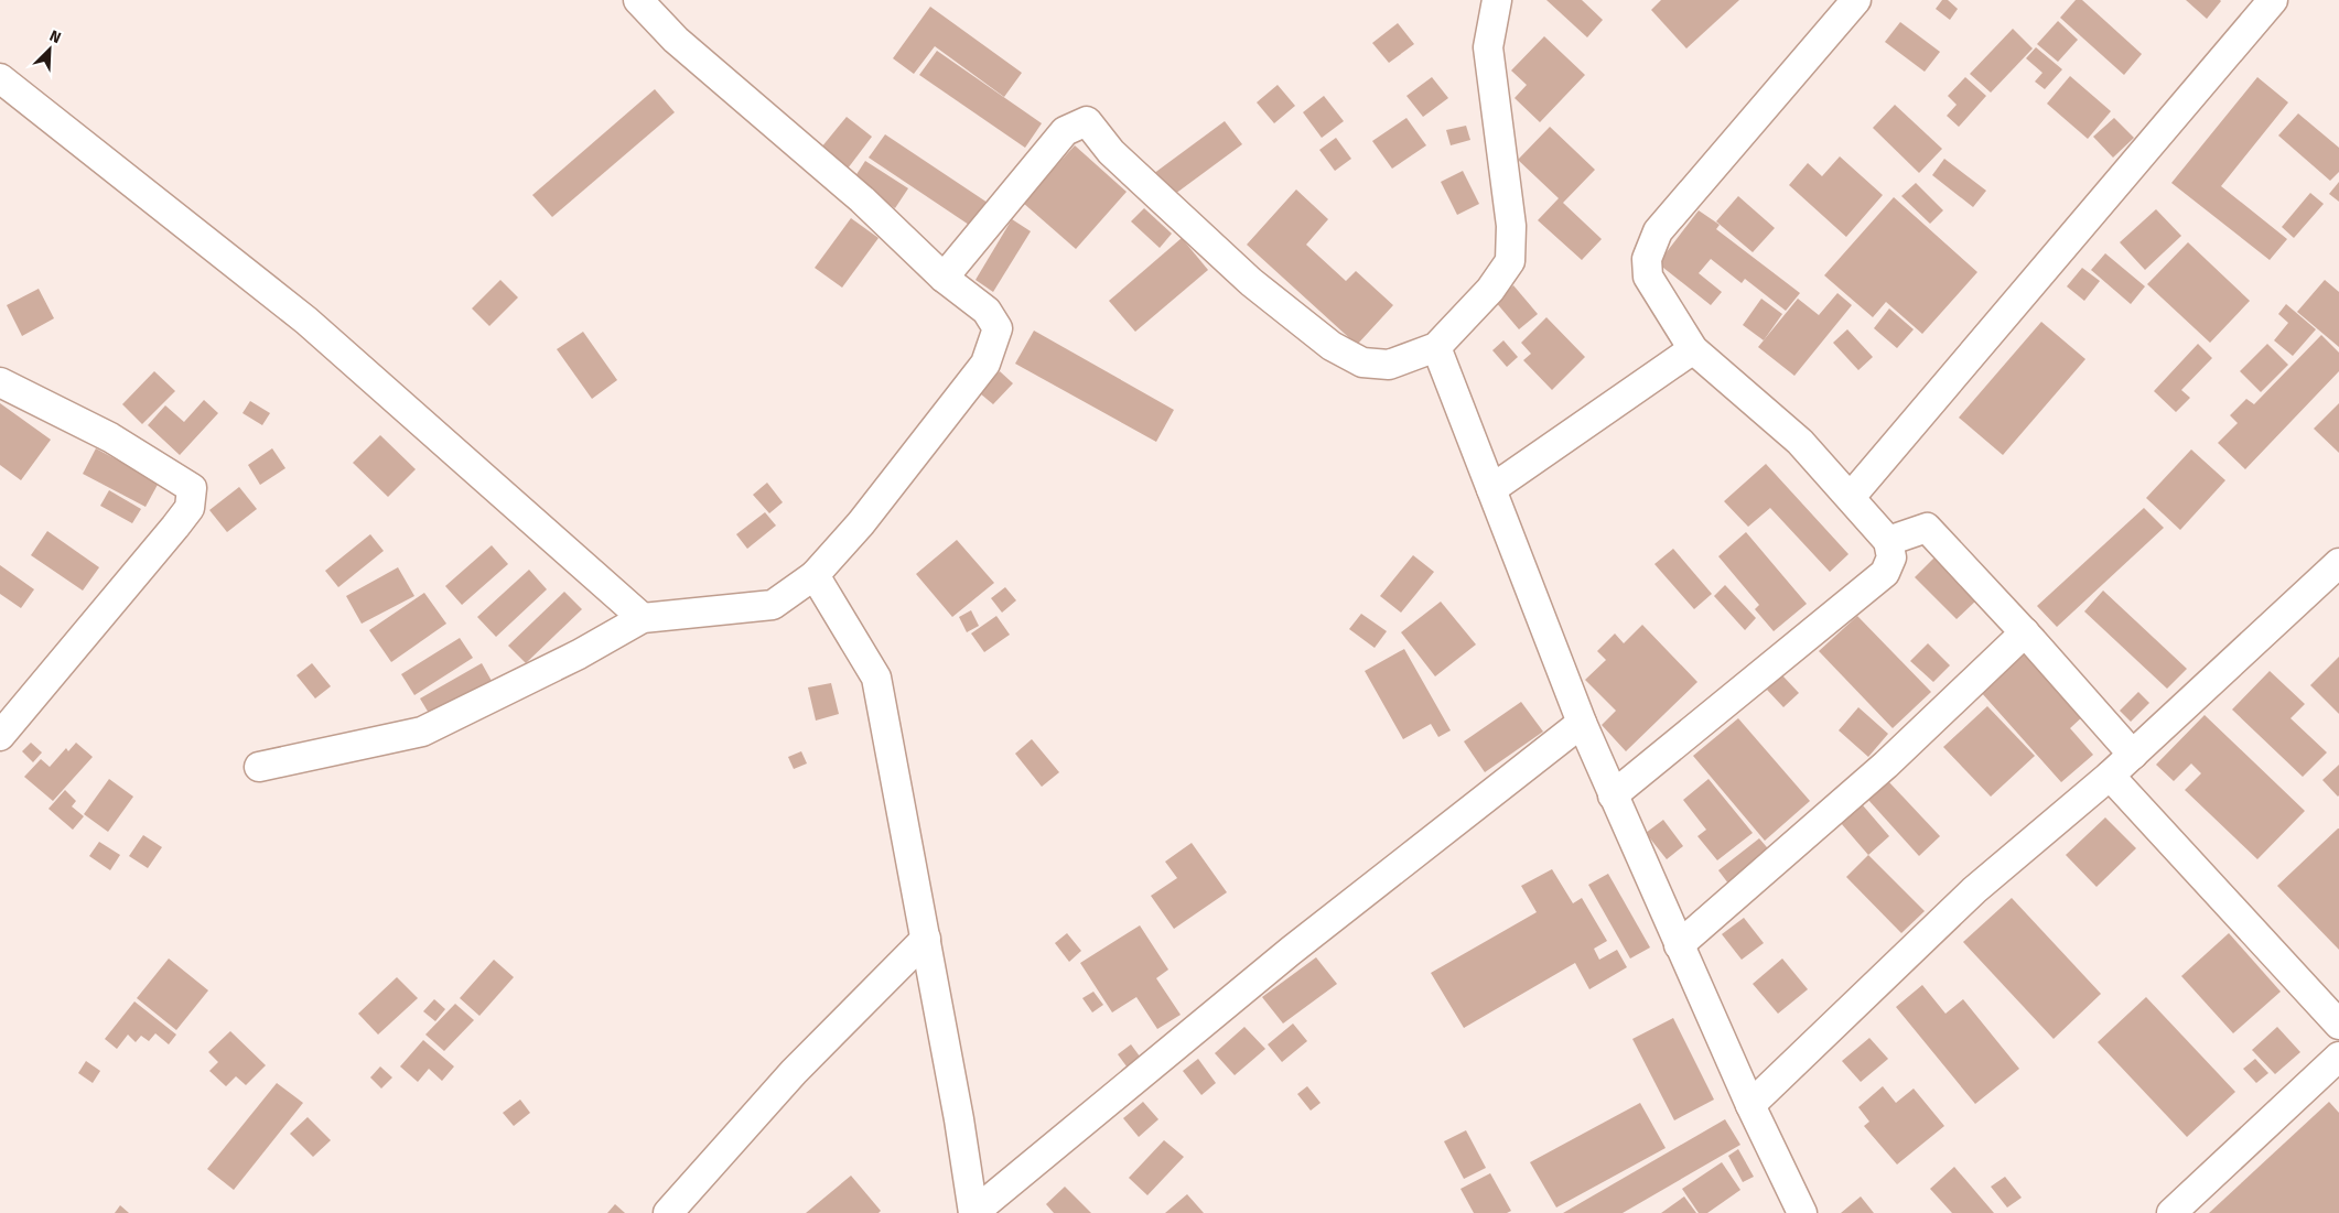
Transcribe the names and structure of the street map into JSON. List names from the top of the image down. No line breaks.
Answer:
{"north":"top right"}
